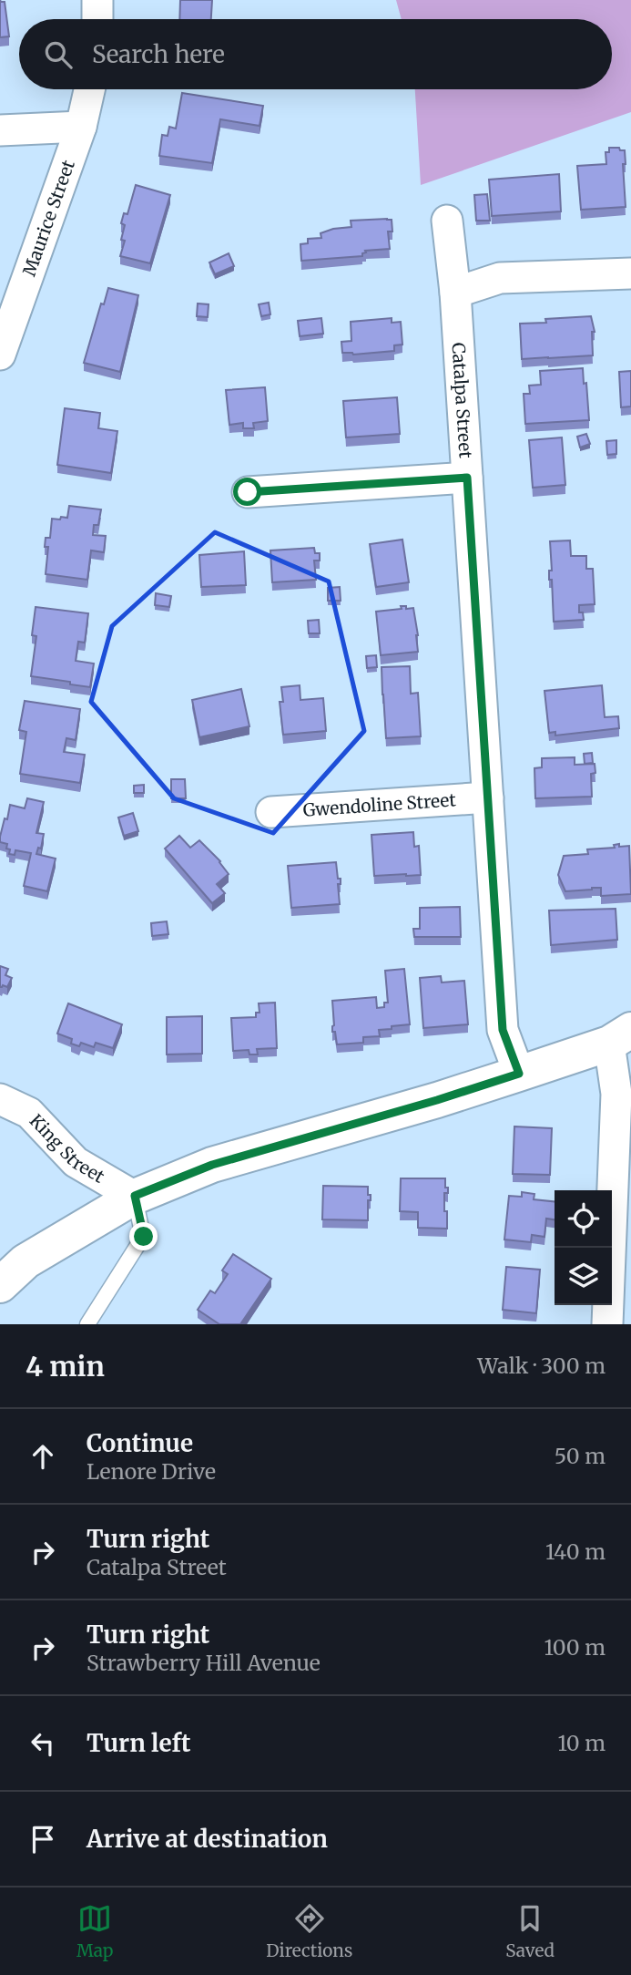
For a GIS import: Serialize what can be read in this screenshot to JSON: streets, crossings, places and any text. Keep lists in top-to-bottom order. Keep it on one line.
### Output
{"streets":{"street":["Maurice Street","Catalpa Street","Gwendoline Street","King Street"]},"crossings":[["Catalpa Street","Gwendoline Street"]],"page":{"search":"Search here","heading":["4 min","Walk · 300 m"],"list":[["Continue","Lenore Drive","50 m"],["Turn right","Catalpa Street","140 m"],["Turn right","Strawberry Hill Avenue","100 m"],["Turn left","10 m"],"Arrive at destination"],"nav":["Map","Directions","Saved"]}}
